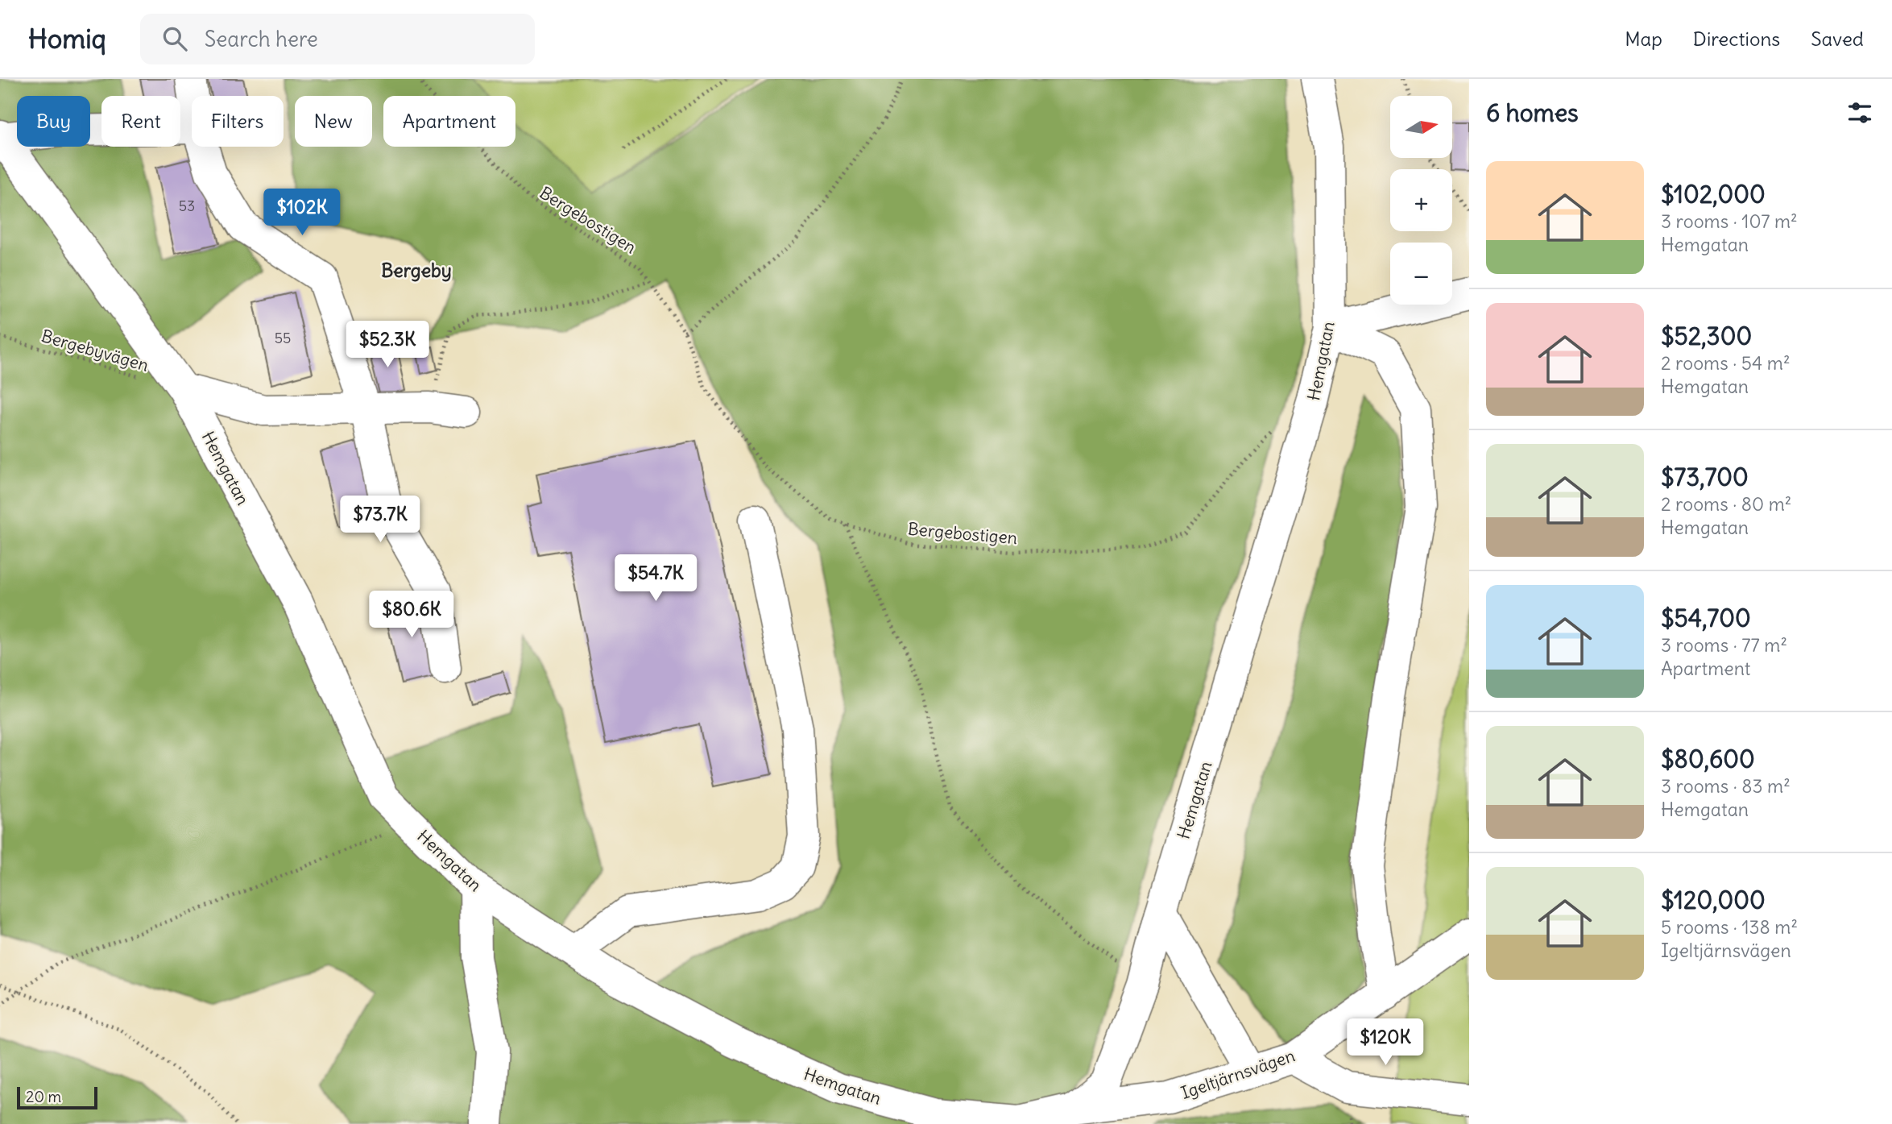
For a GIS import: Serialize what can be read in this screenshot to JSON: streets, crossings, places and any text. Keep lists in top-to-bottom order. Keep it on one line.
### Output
{"streets":{"street":["Hemgatan","Igeltjärnsvägen"],"path":["Bergebostigen","Bergebyvägen"]},"crossings":[["Hemgatan","Igeltjärnsvägen"]],"districts":["Bergeby"],"house_numbers":["53","55"],"scale_bar":"20 m","north":"right","page":{"header":"Homiq","search":"Search here","nav":["Map","Directions","Saved"],"heading":"6 homes","map_buttons":["+","−"],"chip":["Buy","Rent","Filters","New","Apartment"],"list":[{"name":"$102,000","note":"3 rooms · 107 m² · Hemgatan"},{"name":"$52,300","note":"2 rooms · 54 m² · Hemgatan"},{"name":"$73,700","note":"2 rooms · 80 m² · Hemgatan"},{"name":"$54,700","note":"3 rooms · 77 m² · Apartment"},{"name":"$80,600","note":"3 rooms · 83 m² · Hemgatan"},{"name":"$120,000","note":"5 rooms · 138 m² · Igeltjärnsvägen"}],"price":["$102K","$52.3K","$73.7K","$54.7K","$80.6K","$120K"],"scale":"20 m"}}
